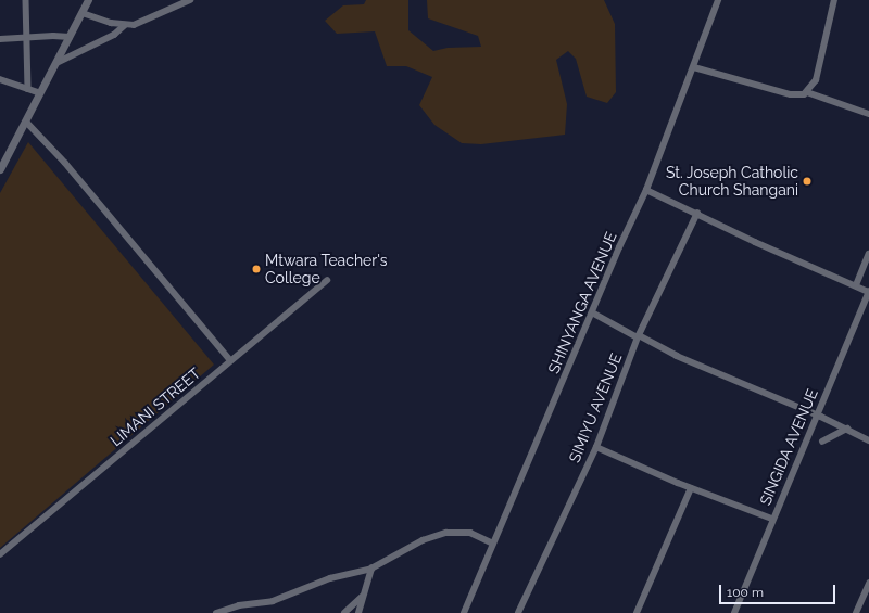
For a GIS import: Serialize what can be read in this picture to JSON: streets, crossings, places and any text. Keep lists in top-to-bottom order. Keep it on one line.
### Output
{"streets":{"street":["SHINYANGA AVENUE","LIMANI STREET","SIMIYU AVENUE","SINGIDA AVENUE"]},"places":["St. Joseph Catholic Church Shangani","Mtwara Teacher's College"],"scale_bar":"100 m"}
